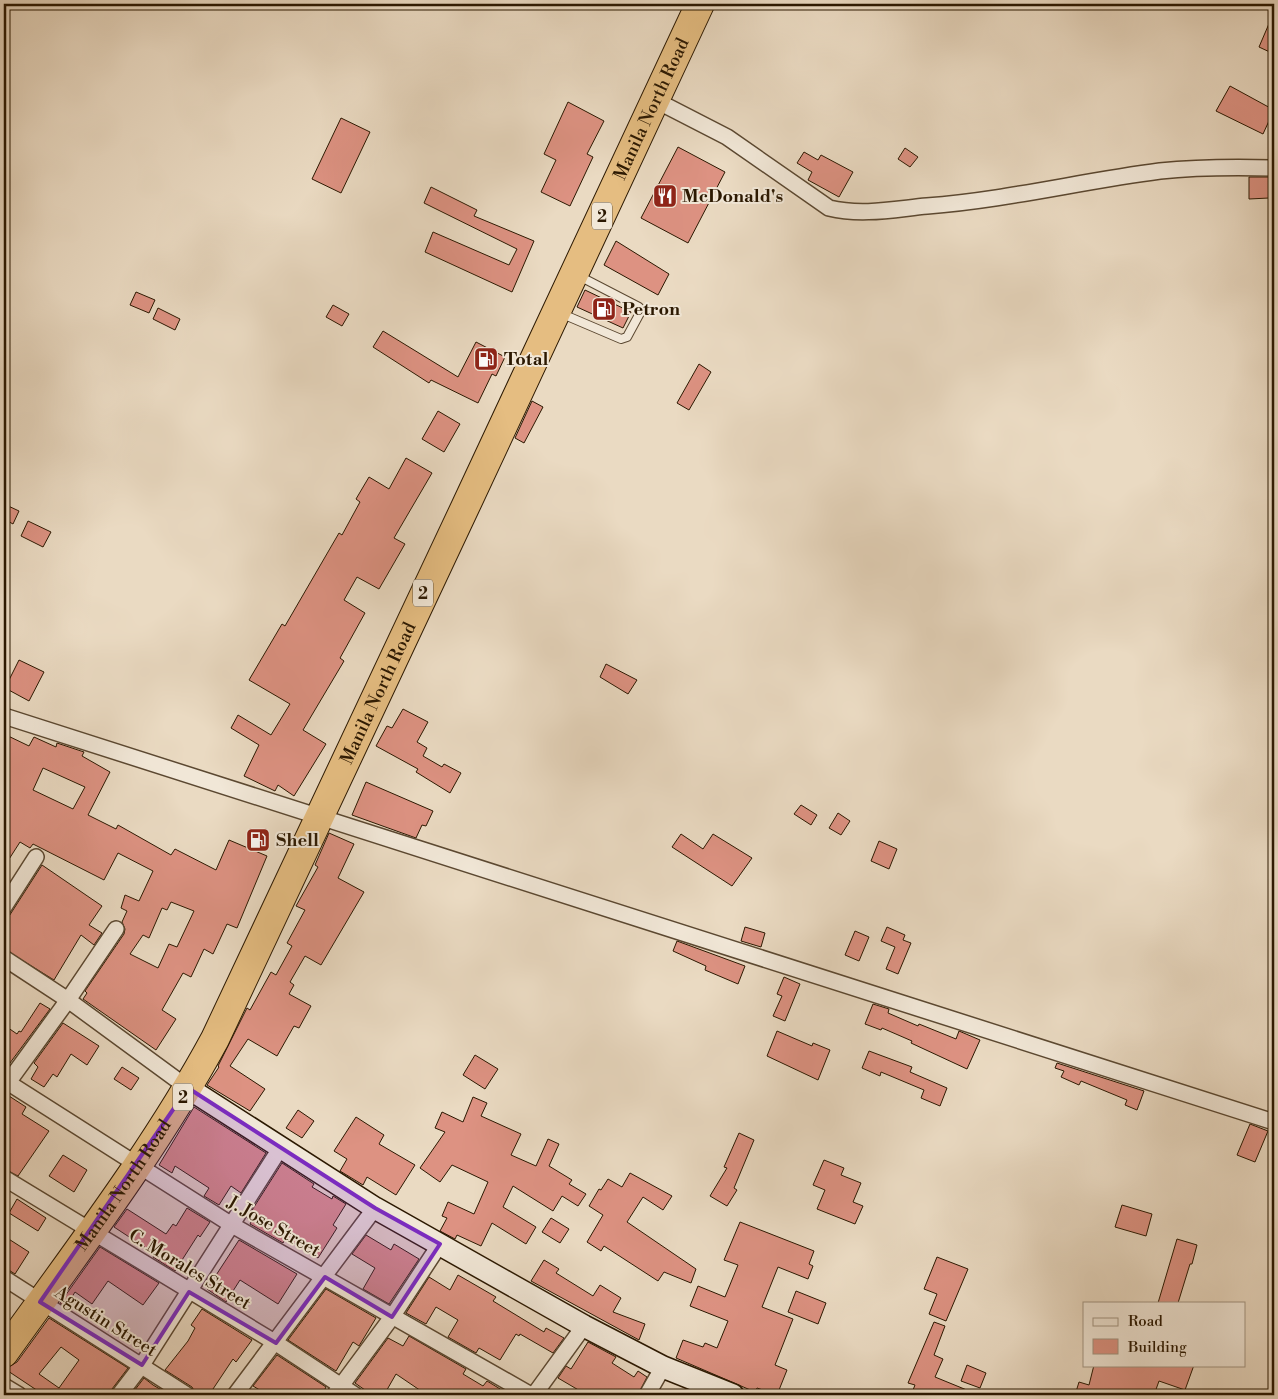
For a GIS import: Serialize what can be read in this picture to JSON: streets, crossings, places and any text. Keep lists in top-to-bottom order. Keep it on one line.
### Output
{"streets":{"highway":["Manila North Road","2"],"street":["J. Jose Street","C. Morales Street","Agustin Street"]},"crossings":[["Manila North Road","J. Jose Street"],["Manila North Road","C. Morales Street"],["Manila North Road","Agustin Street"]],"places":{"restaurant":["McDonald's"],"fuel station":["Petron","Total","Shell"]},"legend":["Road","Building"]}
